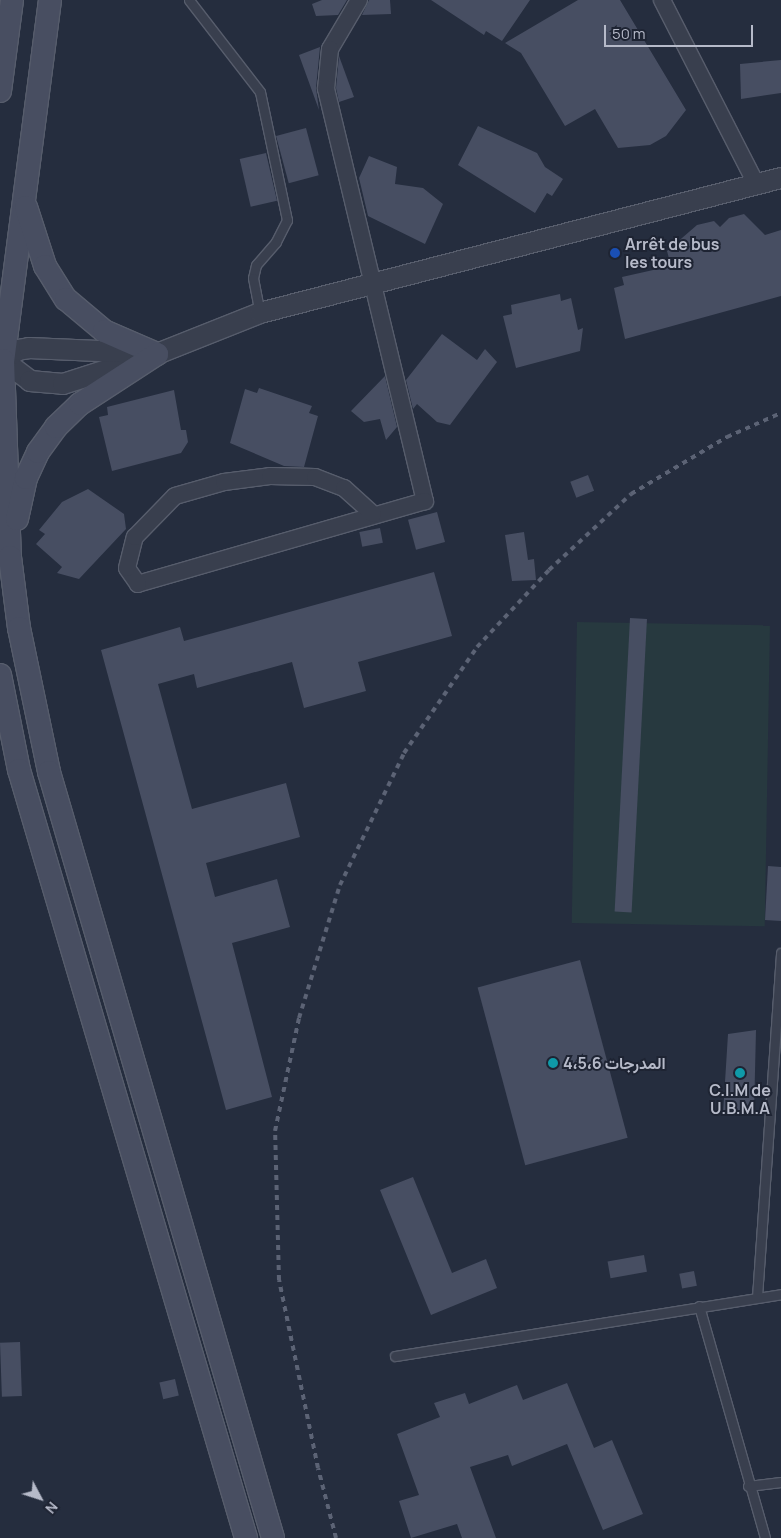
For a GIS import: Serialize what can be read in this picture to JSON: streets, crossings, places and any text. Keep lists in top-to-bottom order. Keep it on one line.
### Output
{"places":["Arrêt de bus les tours","المدرجات 4،5،6","C.I.M de U.B.M.A"],"scale_bar":"50 m","north":"bottom right"}
